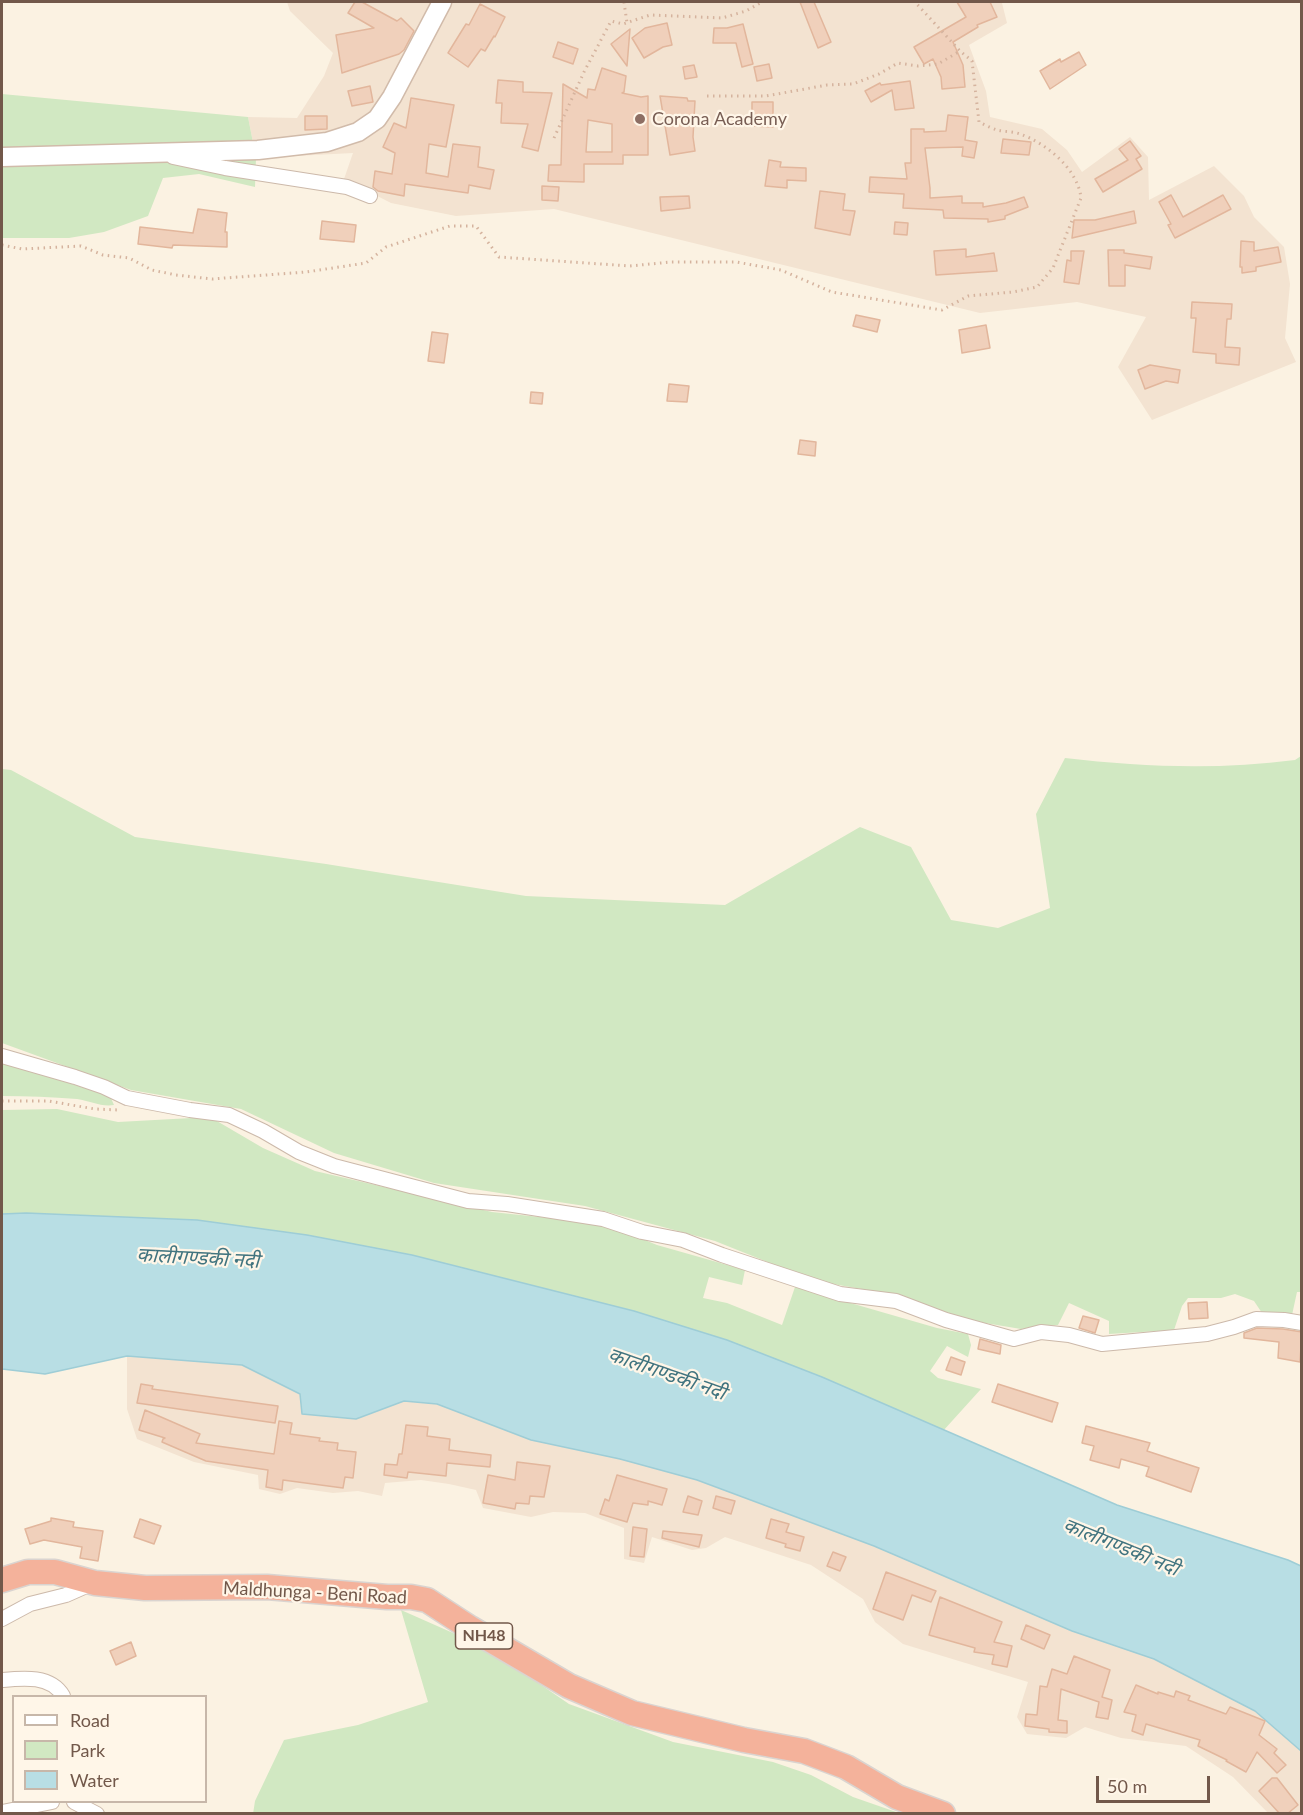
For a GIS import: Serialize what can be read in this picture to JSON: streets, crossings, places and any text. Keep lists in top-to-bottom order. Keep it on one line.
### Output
{"streets":{"highway":["Maldhunga - Beni Road","NH48"]},"water":["कालीगण्डकी नदी"],"places":["Corona Academy"],"legend":["Road","Park","Water"],"scale_bar":"50 m"}
